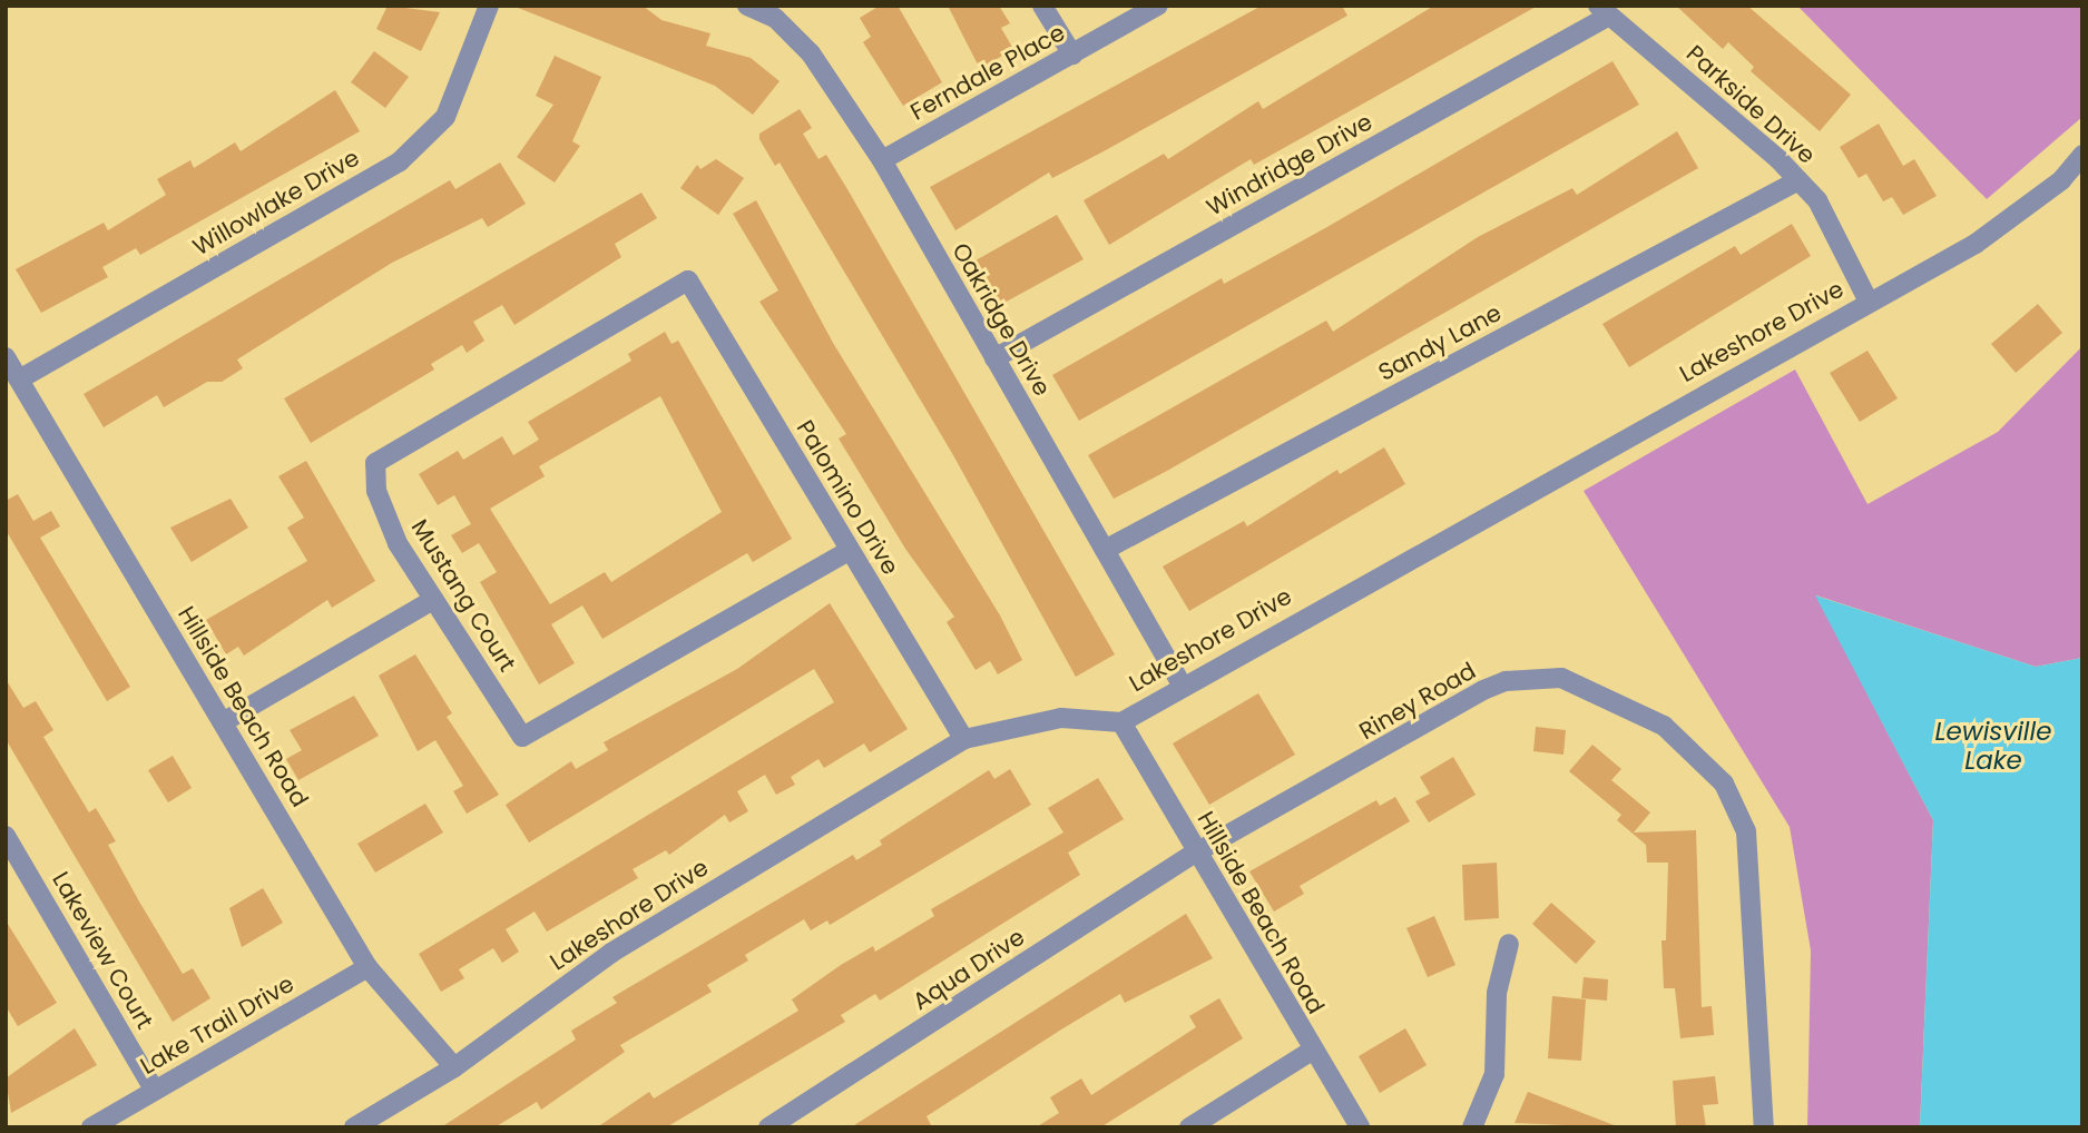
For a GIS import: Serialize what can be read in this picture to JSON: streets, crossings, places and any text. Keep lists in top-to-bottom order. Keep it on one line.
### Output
{"streets":{"street":["Ferndale Place","Parkside Drive","Windridge Drive","Willowlake Drive","Oakridge Drive","Lakeshore Drive","Sandy Lane","Palomino Drive","Mustang Court","Riney Road","Hillside Beach Road","Lakeview Court","Aqua Drive","Lake Trail Drive"]},"crossings":[["Ferndale Place","Oakridge Drive"],["Parkside Drive","Windridge Drive"],["Parkside Drive","Lakeshore Drive"],["Parkside Drive","Sandy Lane"],["Windridge Drive","Oakridge Drive"],["Willowlake Drive","Hillside Beach Road"],["Oakridge Drive","Lakeshore Drive"],["Oakridge Drive","Sandy Lane"],["Lakeshore Drive","Palomino Drive"],["Lakeshore Drive","Hillside Beach Road"],["Palomino Drive","Mustang Court"],["Riney Road","Hillside Beach Road"],["Riney Road","Aqua Drive"],["Hillside Beach Road","Aqua Drive"],["Hillside Beach Road","Lake Trail Drive"],["Lakeview Court","Lake Trail Drive"]],"water":["Lewisville Lake"]}
